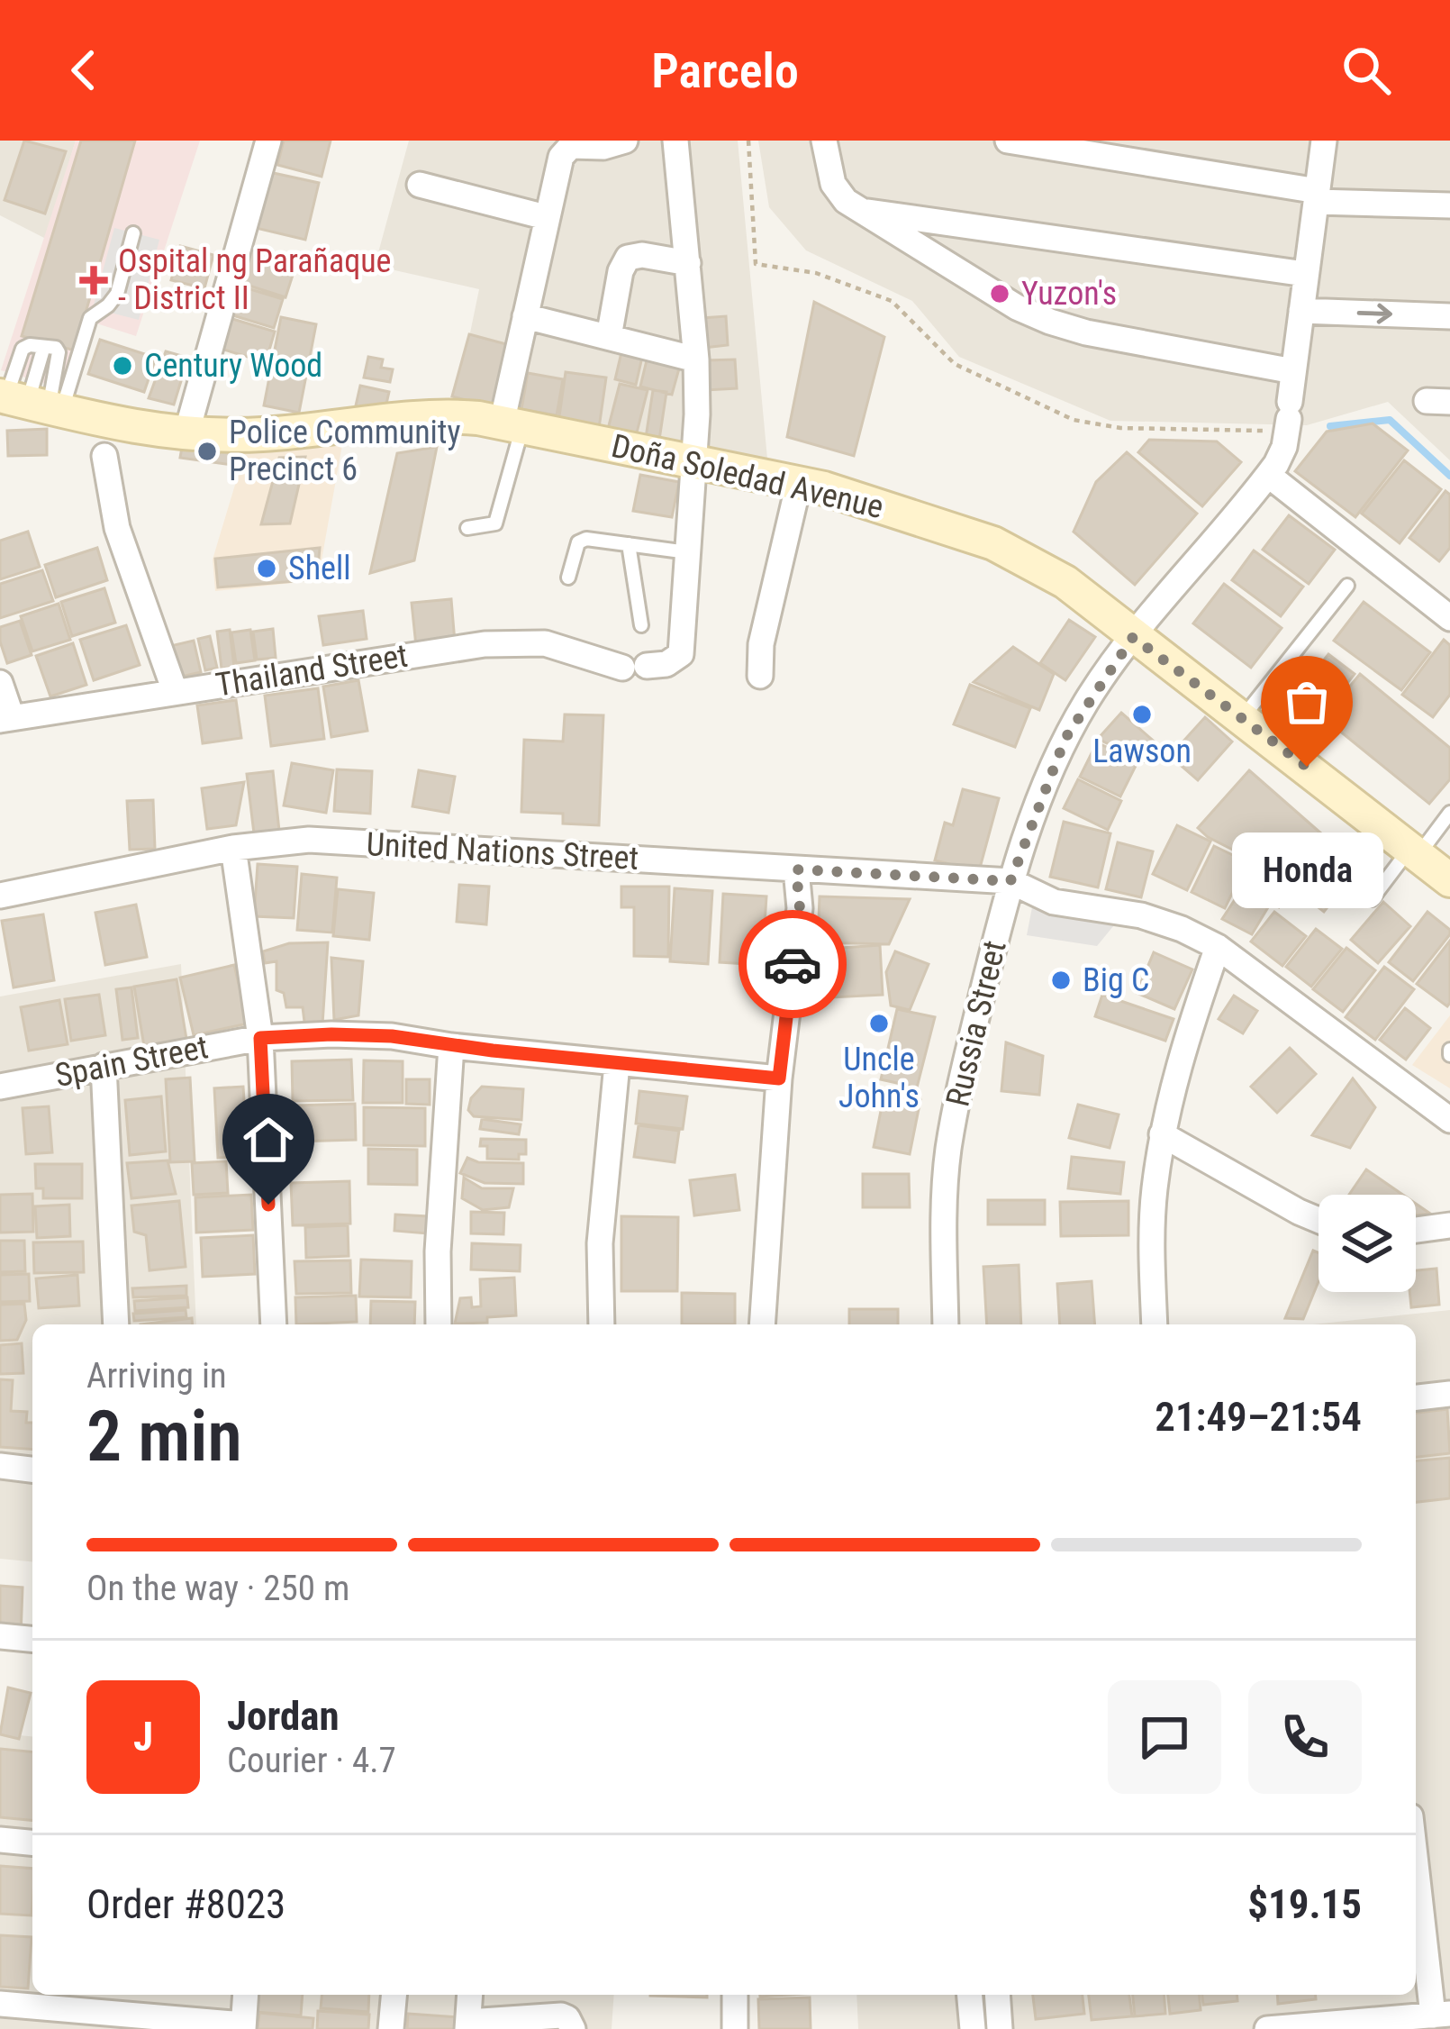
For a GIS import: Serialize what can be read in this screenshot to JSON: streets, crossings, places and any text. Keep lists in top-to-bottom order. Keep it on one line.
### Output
{"streets":{"main road":["Doña Soledad Avenue"],"street":["Thailand Street","United Nations Street","Russia Street","Spain Street"]},"crossings":[["Doña Soledad Avenue","Russia Street"],["United Nations Street","Russia Street"]],"places":{"health":["Ospital ng Parañaque - District II"],"other":["Yuzon's","Century Wood","Police Community Precinct 6","Shell","Lawson","Honda","Big C","Uncle John's"]},"page":{"header":"Parcelo","bubble":"Honda","heading":["2 min","Arriving in","21:49–21:54"],"panel":["Jordan","Courier · 4.7","Order #8023","$19.15"],"bar":"On the way · 250 m","round":"J"}}
